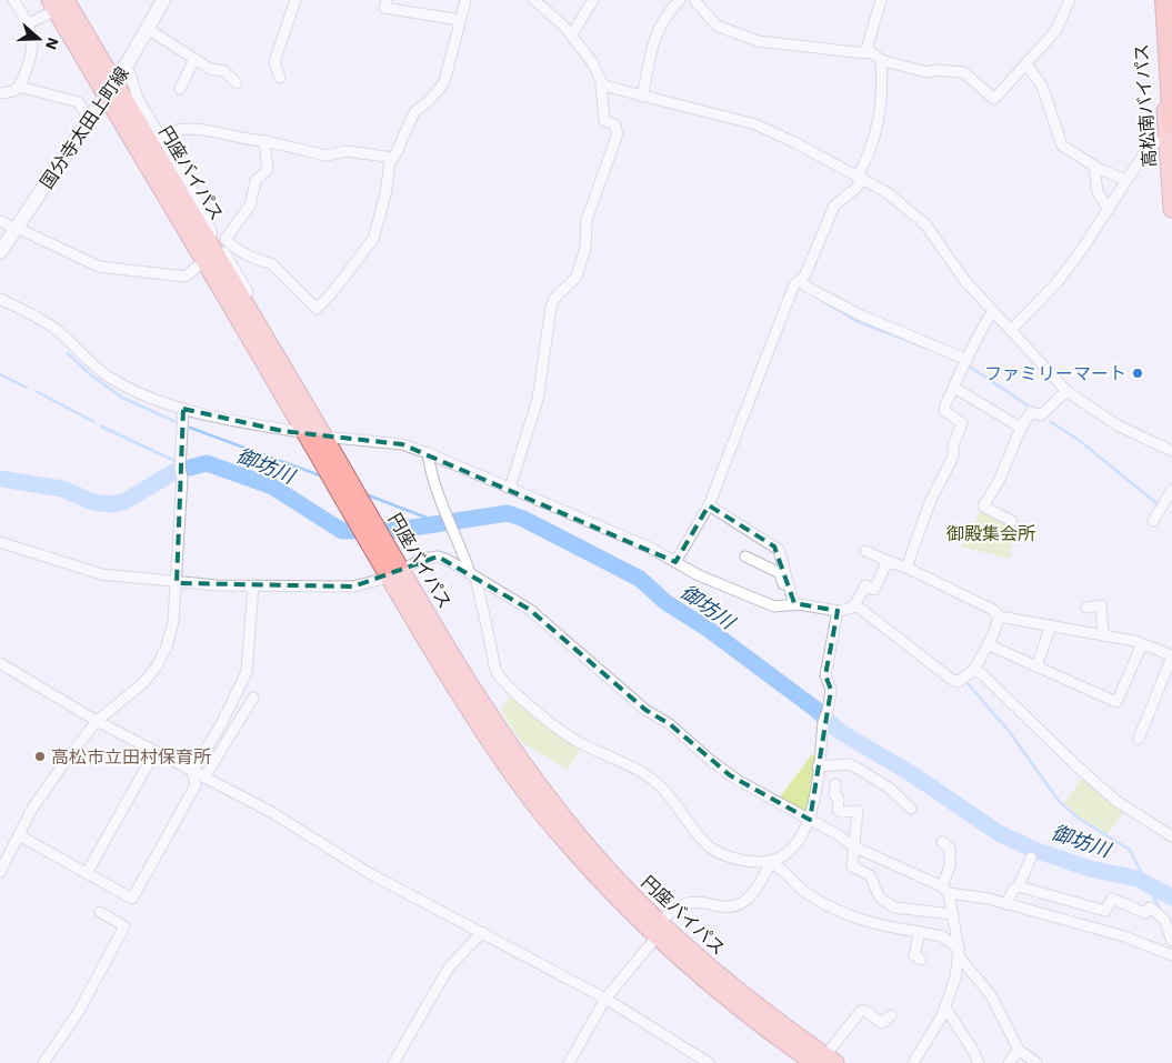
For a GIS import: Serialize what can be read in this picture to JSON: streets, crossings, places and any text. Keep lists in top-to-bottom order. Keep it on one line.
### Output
{"streets":{"highway":["高松南バイパス","円座バイパス"],"main road":["国分寺太田上町線"]},"crossings":[["国分寺太田上町線","円座バイパス"]],"water":["御坊川"],"parks":["御殿集会所"],"places":["ファミリーマート","高松市立田村保育所"],"north":"right"}
